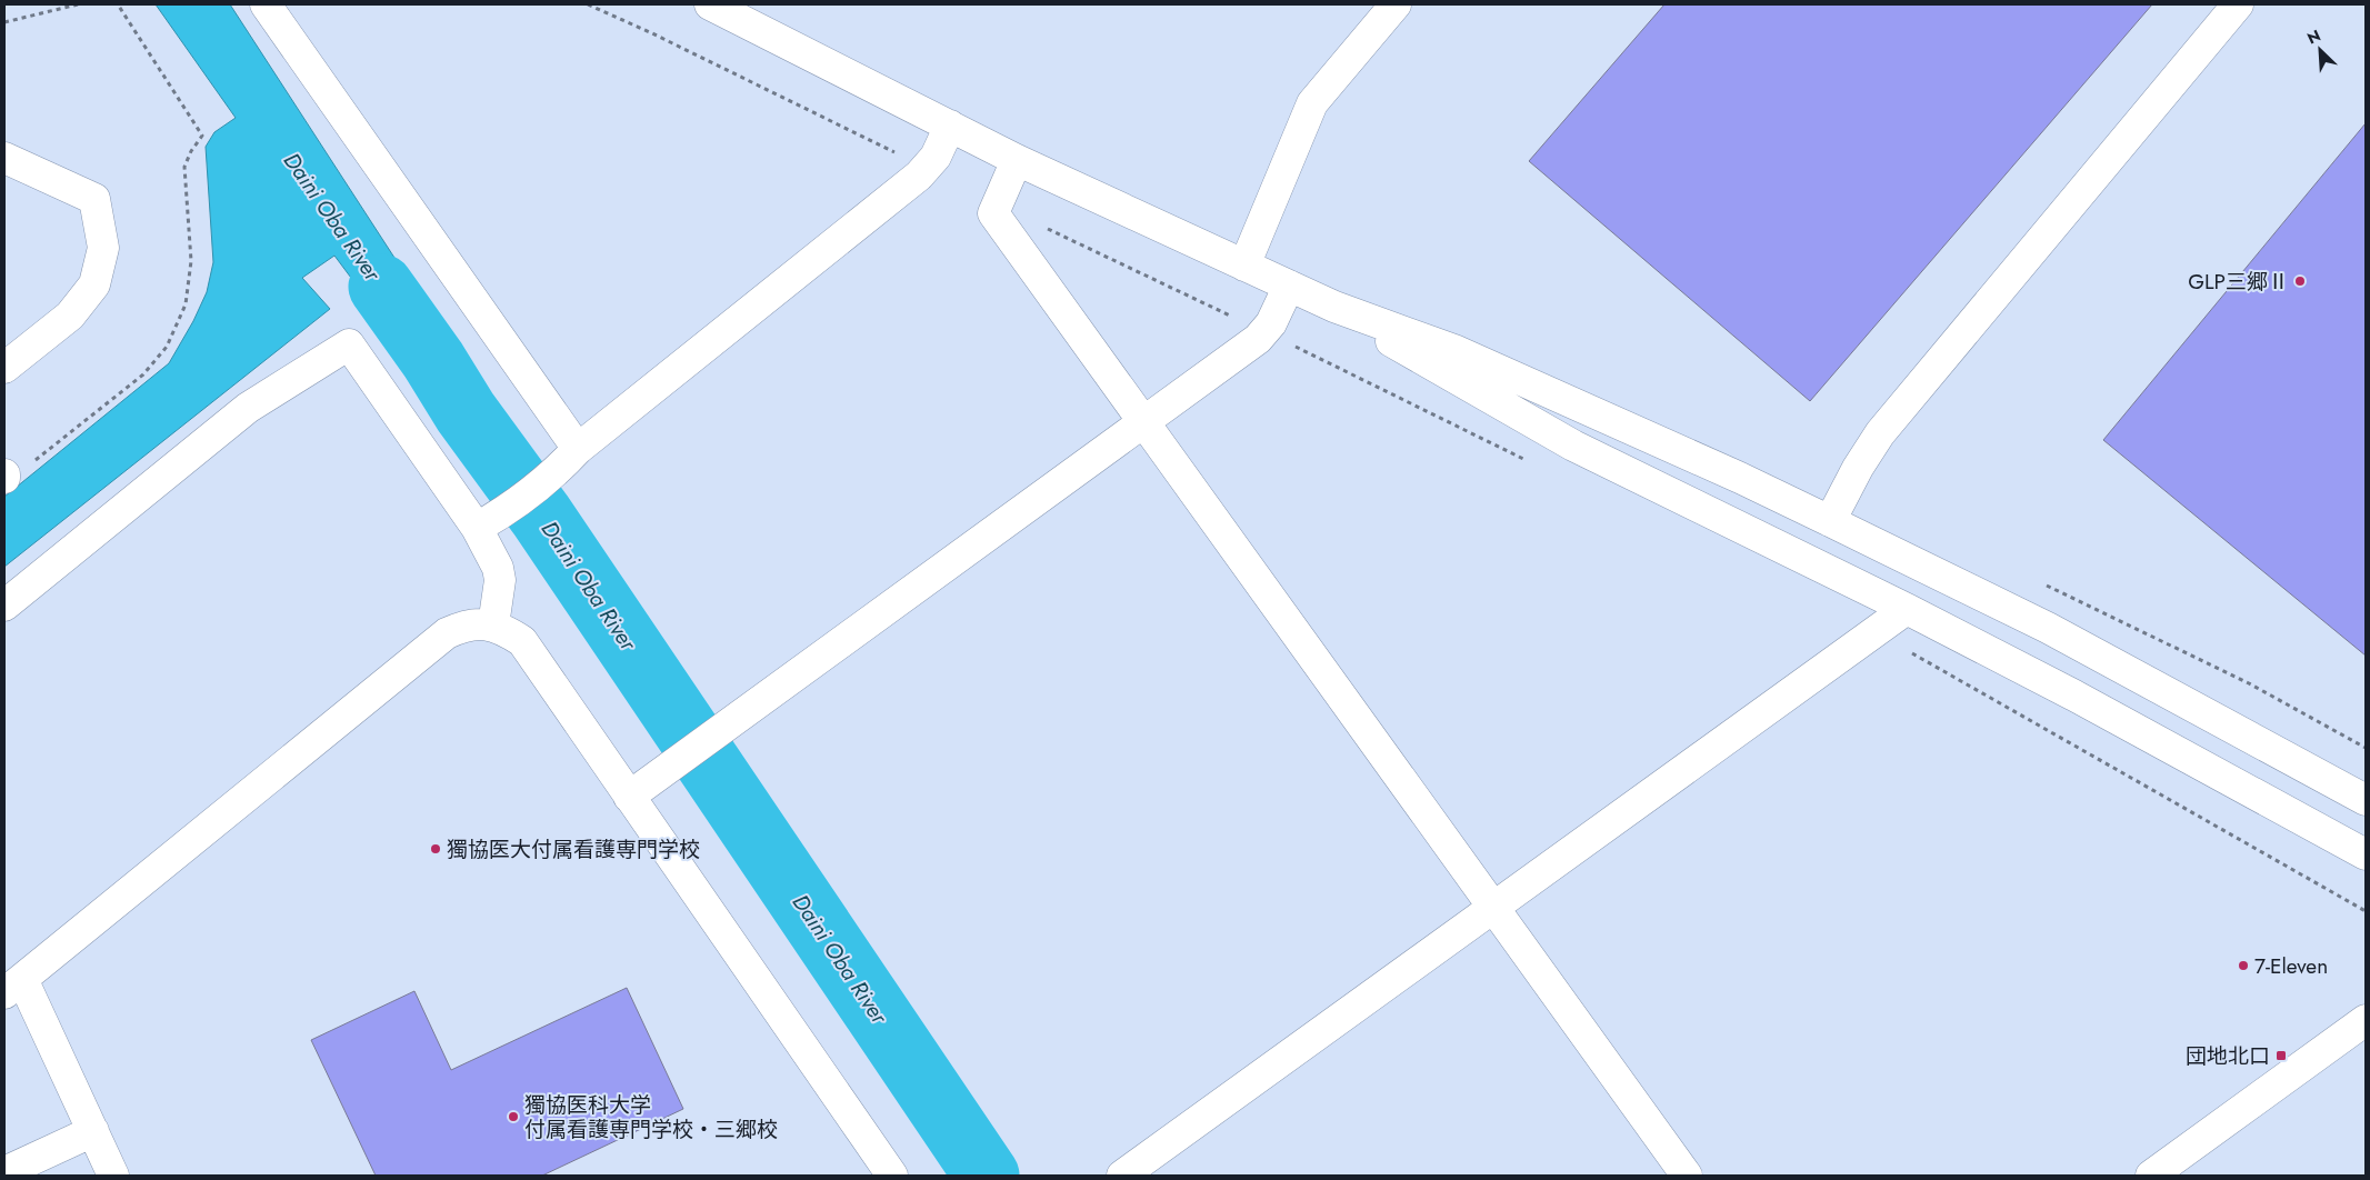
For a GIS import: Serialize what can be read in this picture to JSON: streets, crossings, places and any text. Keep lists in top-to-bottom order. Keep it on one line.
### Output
{"water":["Daini Oba River"],"places":{"other":["GLP三郷Ⅱ","獨協医大付属看護専門学校","7-Eleven","獨協医科大学 付属看護専門学校・三郷校"],"transit":["団地北口"]},"north":"top left"}
